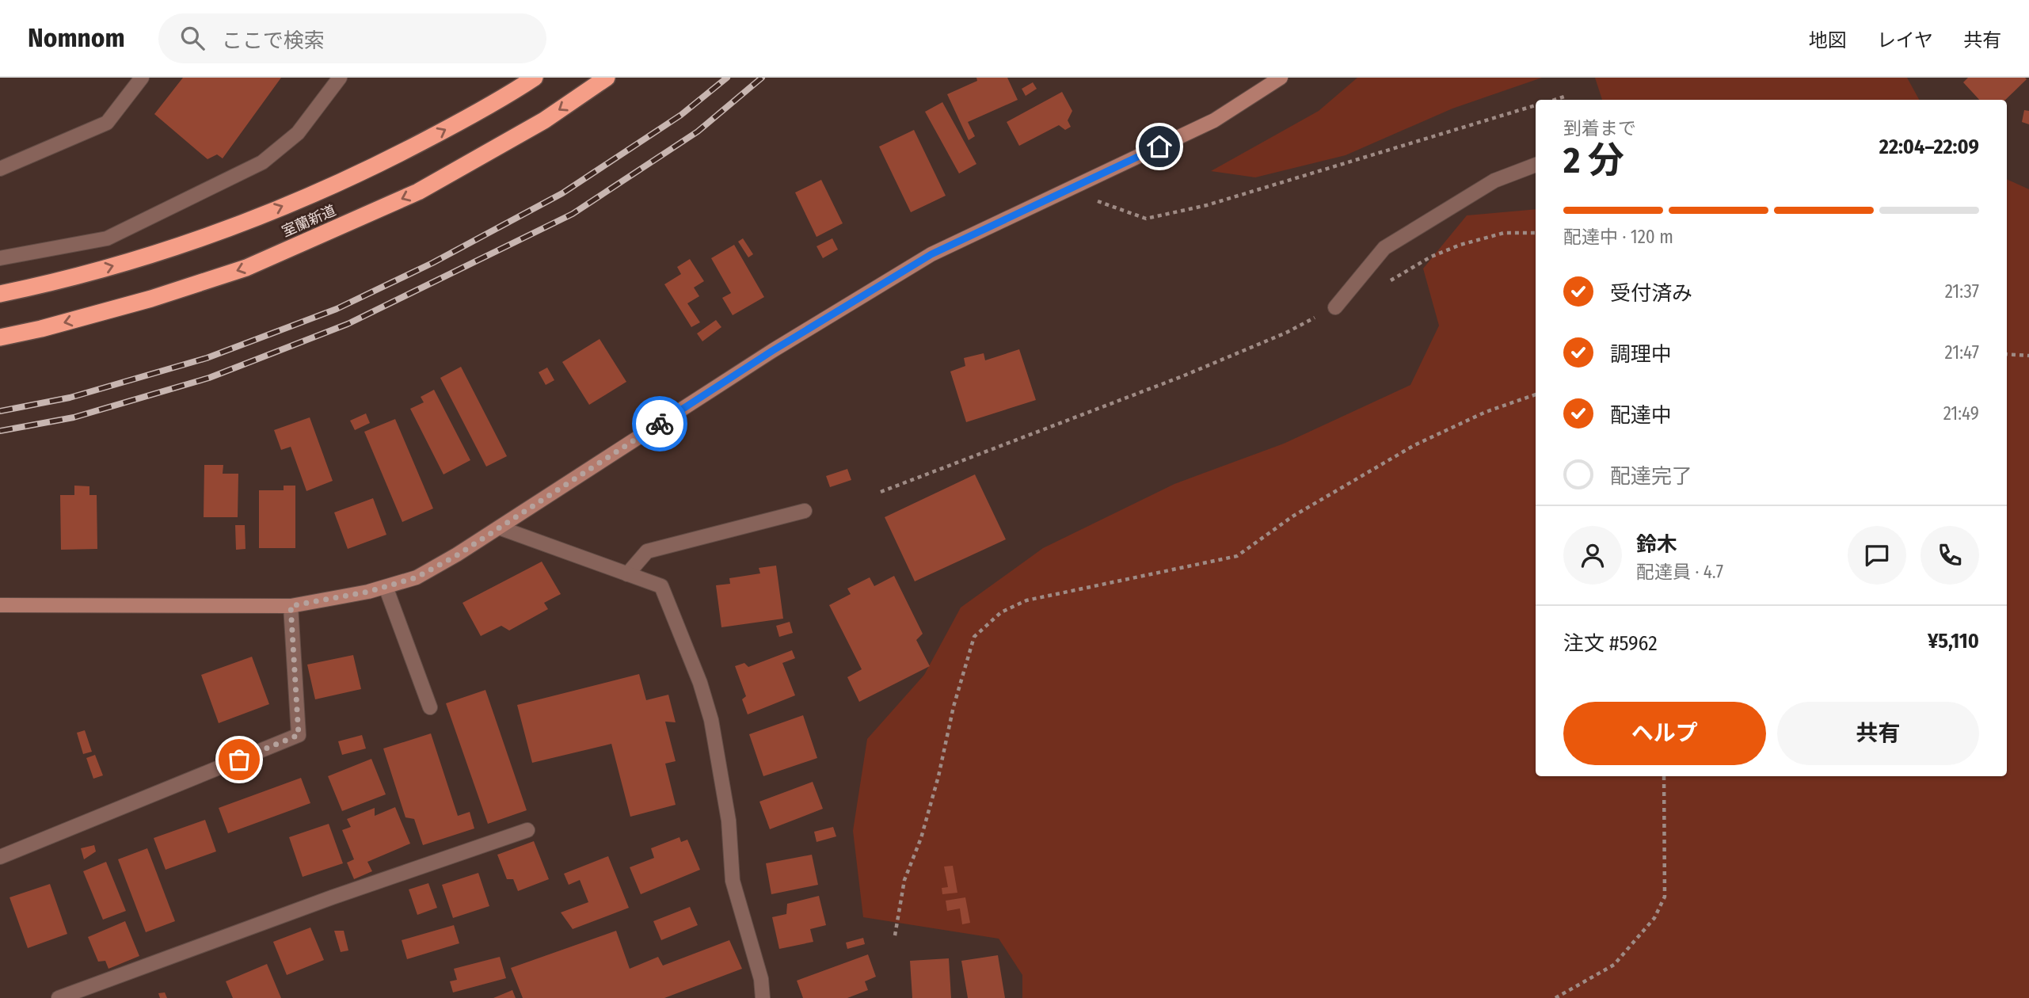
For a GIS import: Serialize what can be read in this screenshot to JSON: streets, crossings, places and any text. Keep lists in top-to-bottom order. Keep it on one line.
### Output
{"streets":{"highway":["室蘭新道"]},"page":{"header":"Nomnom","search":"ここで検索","nav":["地図","レイヤ","共有"],"heading":["2 分","到着まで","22:04–22:09"],"panel":["鈴木","配達員 · 4.7","注文 #5962","¥5,110"],"bar":"配達中 · 120 m","list":[["受付済み","21:37"],["調理中","21:47"],["配達中","21:49"],"配達完了"],"buttons":["ヘルプ","共有"]}}
